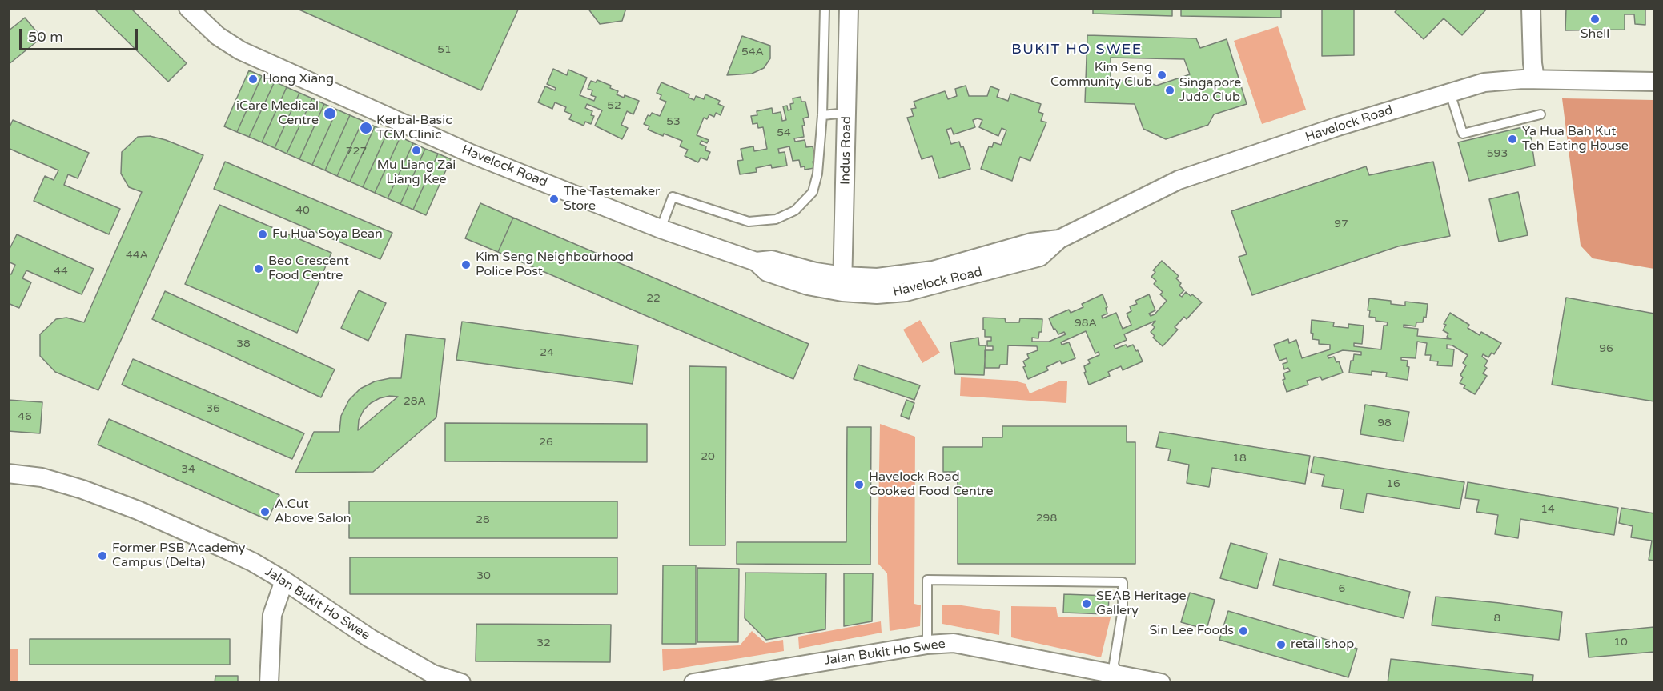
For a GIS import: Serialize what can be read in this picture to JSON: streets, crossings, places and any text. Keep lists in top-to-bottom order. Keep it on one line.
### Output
{"streets":{"street":["Havelock Road","Indus Road","Jalan Bukit Ho Swee"]},"crossings":[["Havelock Road","Indus Road"]],"districts":["BUKIT HO SWEE"],"places":["Shell","Kim Seng Community Club","Hong Xiang","Singapore Judo Club","iCare Medical Centre","Kerbal-Basic TCM Clinic","Ya Hua Bah Kut Teh Eating House","Mu Liang Zai Liang Kee","The Tastemaker Store","Fu Hua Soya Bean","Kim Seng Neighbourhood Police Post","Beo Crescent Food Centre","Havelock Road Cooked Food Centre","A.Cut Above Salon","Former PSB Academy Campus (Delta)","SEAB Heritage Gallery","Sin Lee Foods","retail shop"],"house_numbers":["51","54A","52","53","54","727","593","40","97","44A","44","22","98A","38","96","24","28A","36","46","98","26","20","18","34","16","14","298","28","30","6","8","10","32"],"scale_bar":"50 m"}
